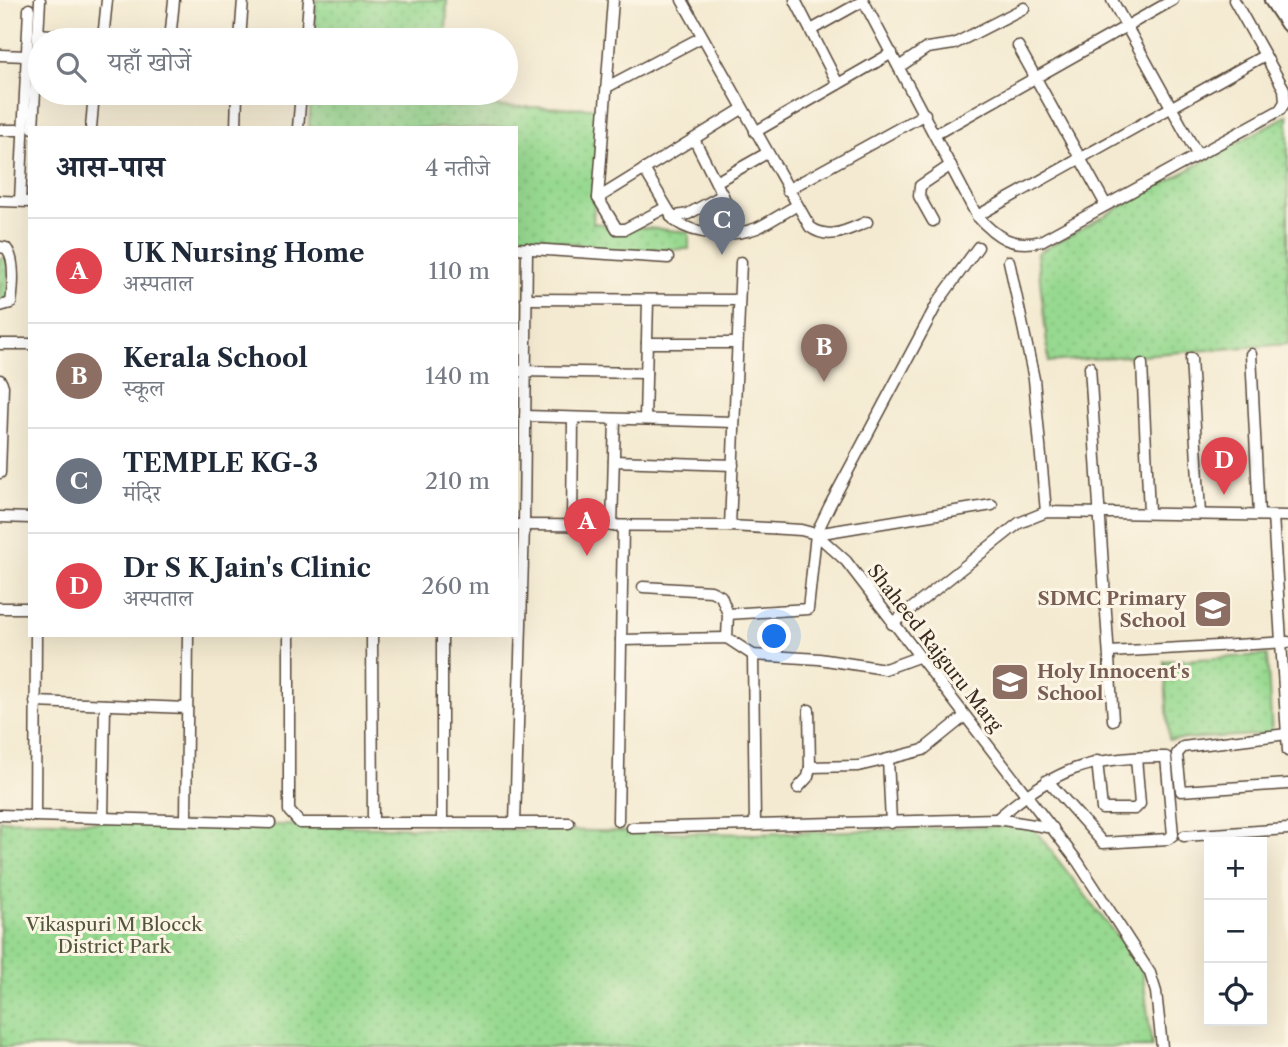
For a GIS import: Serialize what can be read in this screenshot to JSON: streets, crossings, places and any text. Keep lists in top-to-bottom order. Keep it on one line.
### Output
{"streets":{"street":["Shaheed Rajguru Marg"]},"parks":["Vikaspuri M Blocck District Park"],"places":{"school or university":["SDMC Primary School","Holy Innocent's School"]},"page":{"search":"यहाँ खोजें","heading":["आस-पास","4 नतीजे"],"pins":["C","B","D","A"],"list":[{"mark":"A","name":"UK Nursing Home","note":"अस्पताल","value":"110 m"},{"mark":"B","name":"Kerala School","note":"स्कूल","value":"140 m"},{"mark":"C","name":"TEMPLE KG-3","note":"मंदिर","value":"210 m"},{"mark":"D","name":"Dr S K Jain's Clinic","note":"अस्पताल","value":"260 m"}],"map_buttons":["+","−"]}}
